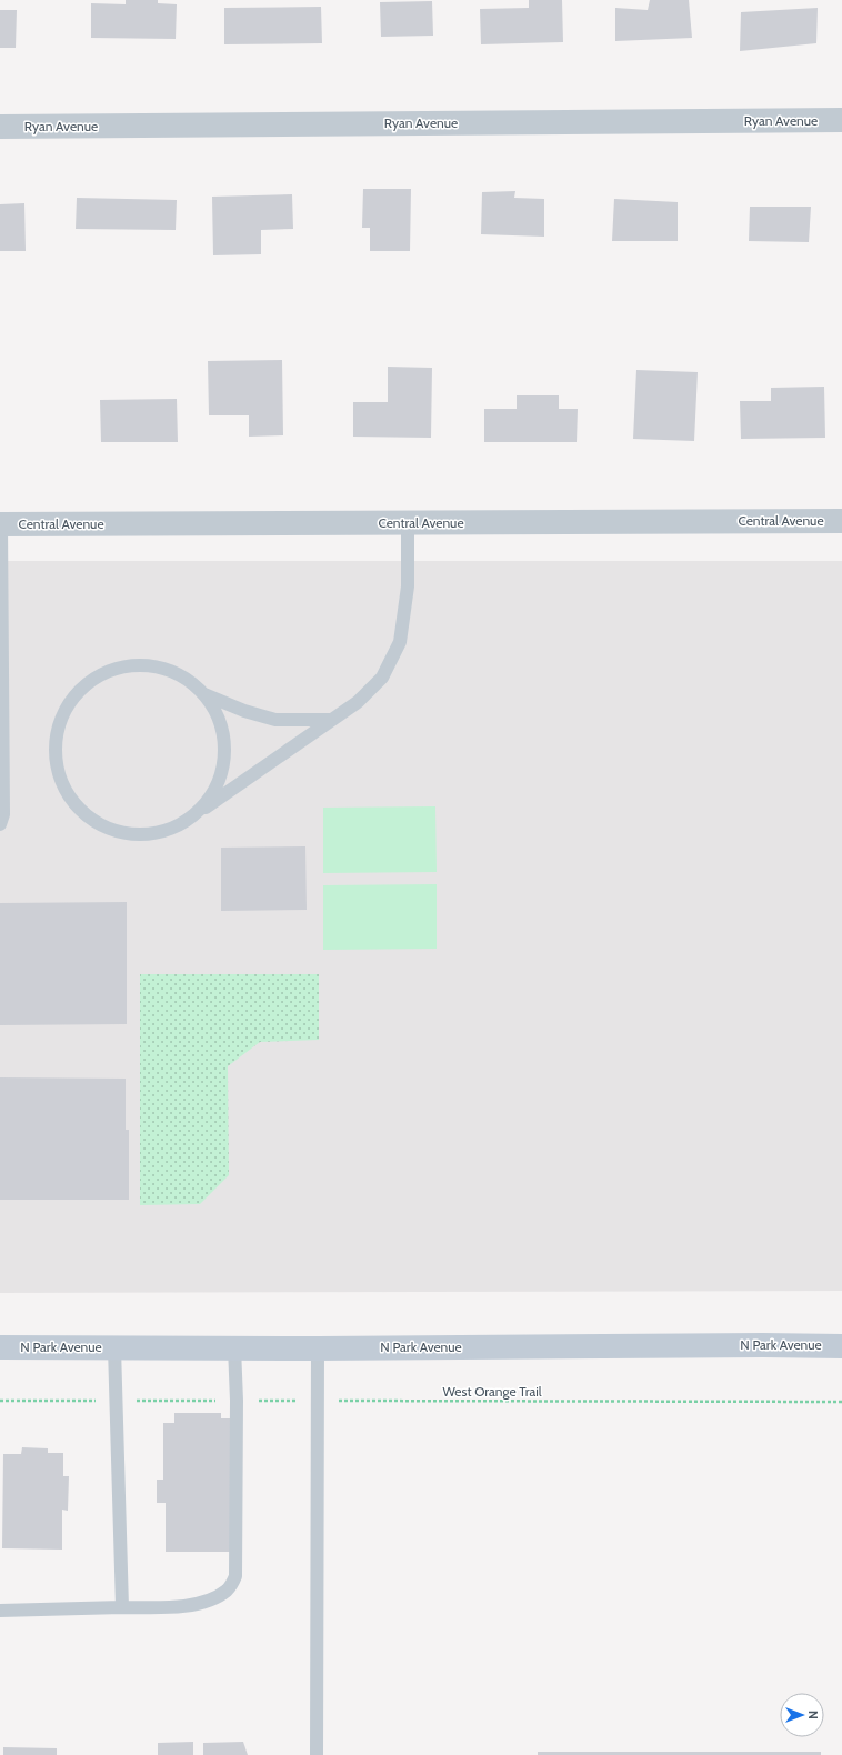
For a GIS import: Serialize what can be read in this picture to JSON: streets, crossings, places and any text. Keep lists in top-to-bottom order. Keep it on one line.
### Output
{"streets":{"main road":["N Park Avenue"],"street":["Ryan Avenue","Central Avenue"],"path":["West Orange Trail"]},"north":"right"}
